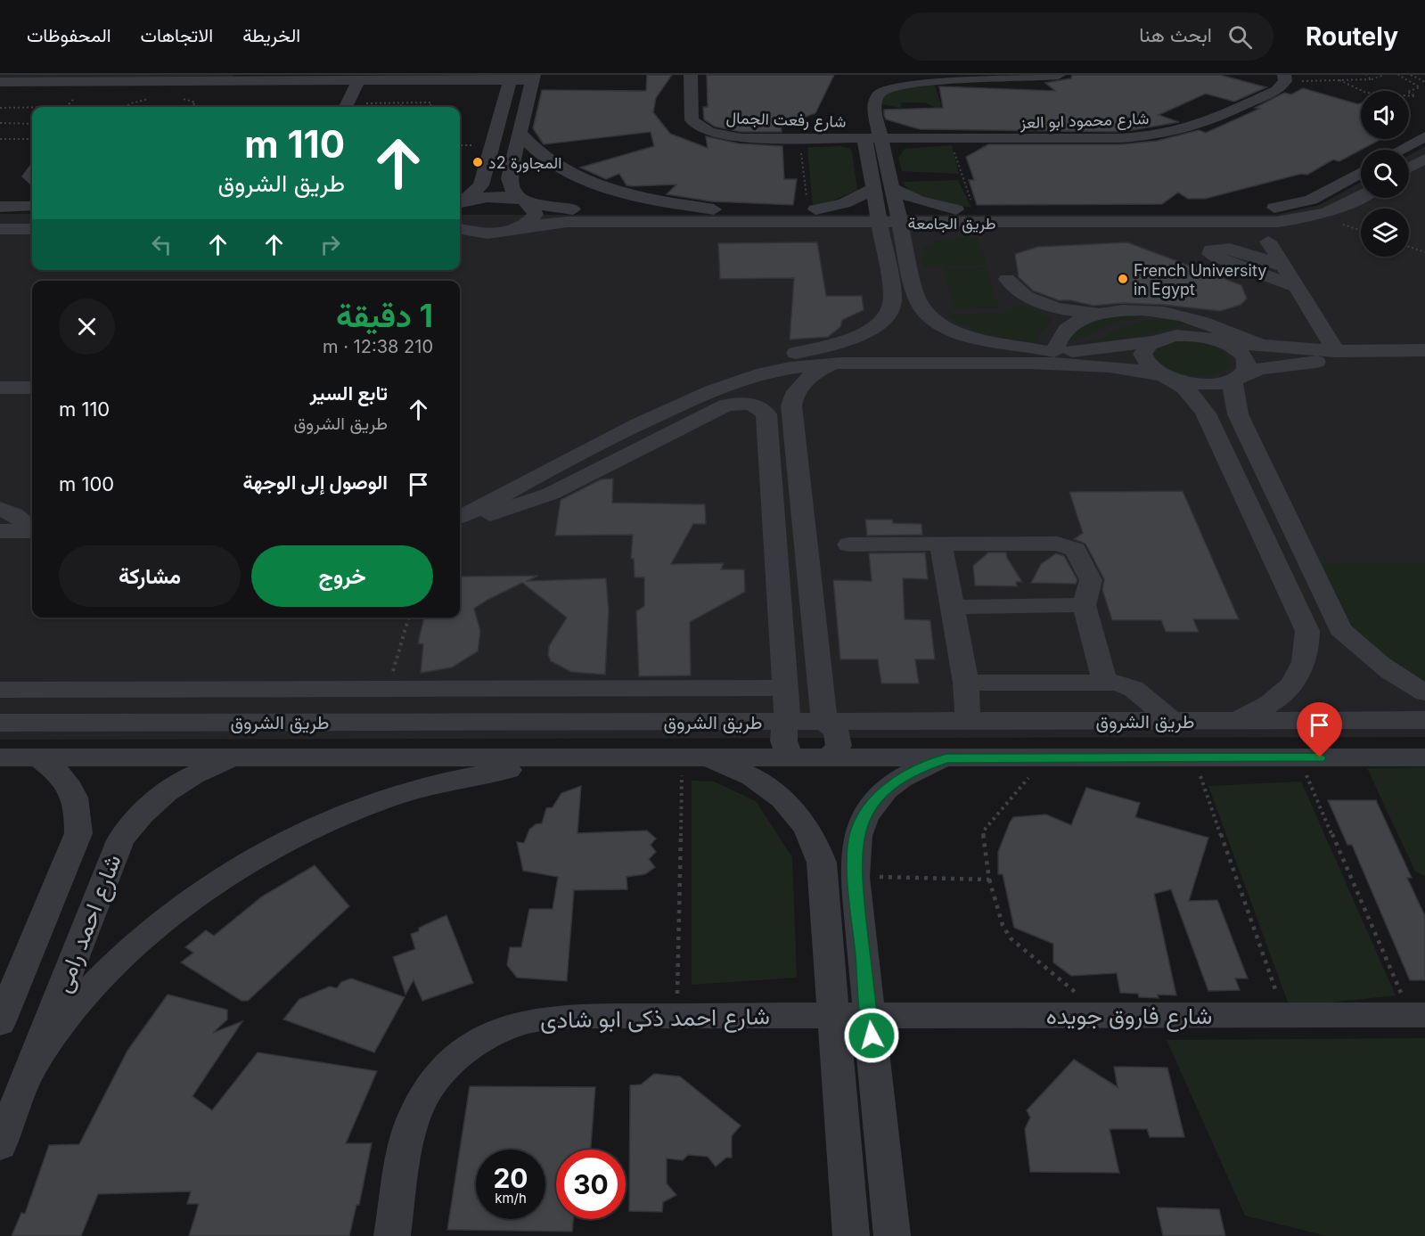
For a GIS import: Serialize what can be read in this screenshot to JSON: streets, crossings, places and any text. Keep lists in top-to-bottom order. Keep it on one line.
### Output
{"streets":{"street":["شارع رفعت الجمال","شارع محمود ابو العز","طريق الجامعة","طريق الشروق","شارع احمد رامى","شارع فاروق جويده","شارع احمد ذكى ابو شادى"]},"crossings":[["شارع رفعت الجمال","شارع محمود ابو العز"],["طريق الشروق","شارع احمد رامى"],["شارع فاروق جويده","شارع احمد ذكى ابو شادى"]],"places":["المجاورة 2د","French University in Egypt"],"page":{"header":"Routely","search":"ابحث هنا","nav":["الخريطة","الاتجاهات","المحفوظات"],"turn":["110 m","طريق الشروق"],"heading":["1 دقيقة","210 m · 12:38"],"list":[{"name":"تابع السير","note":"طريق الشروق","value":"110 m"},{"name":"الوصول إلى الوجهة","value":"100 m"}],"buttons":["خروج","مشاركة"],"speed":"20 km/h","limit":"30"}}
